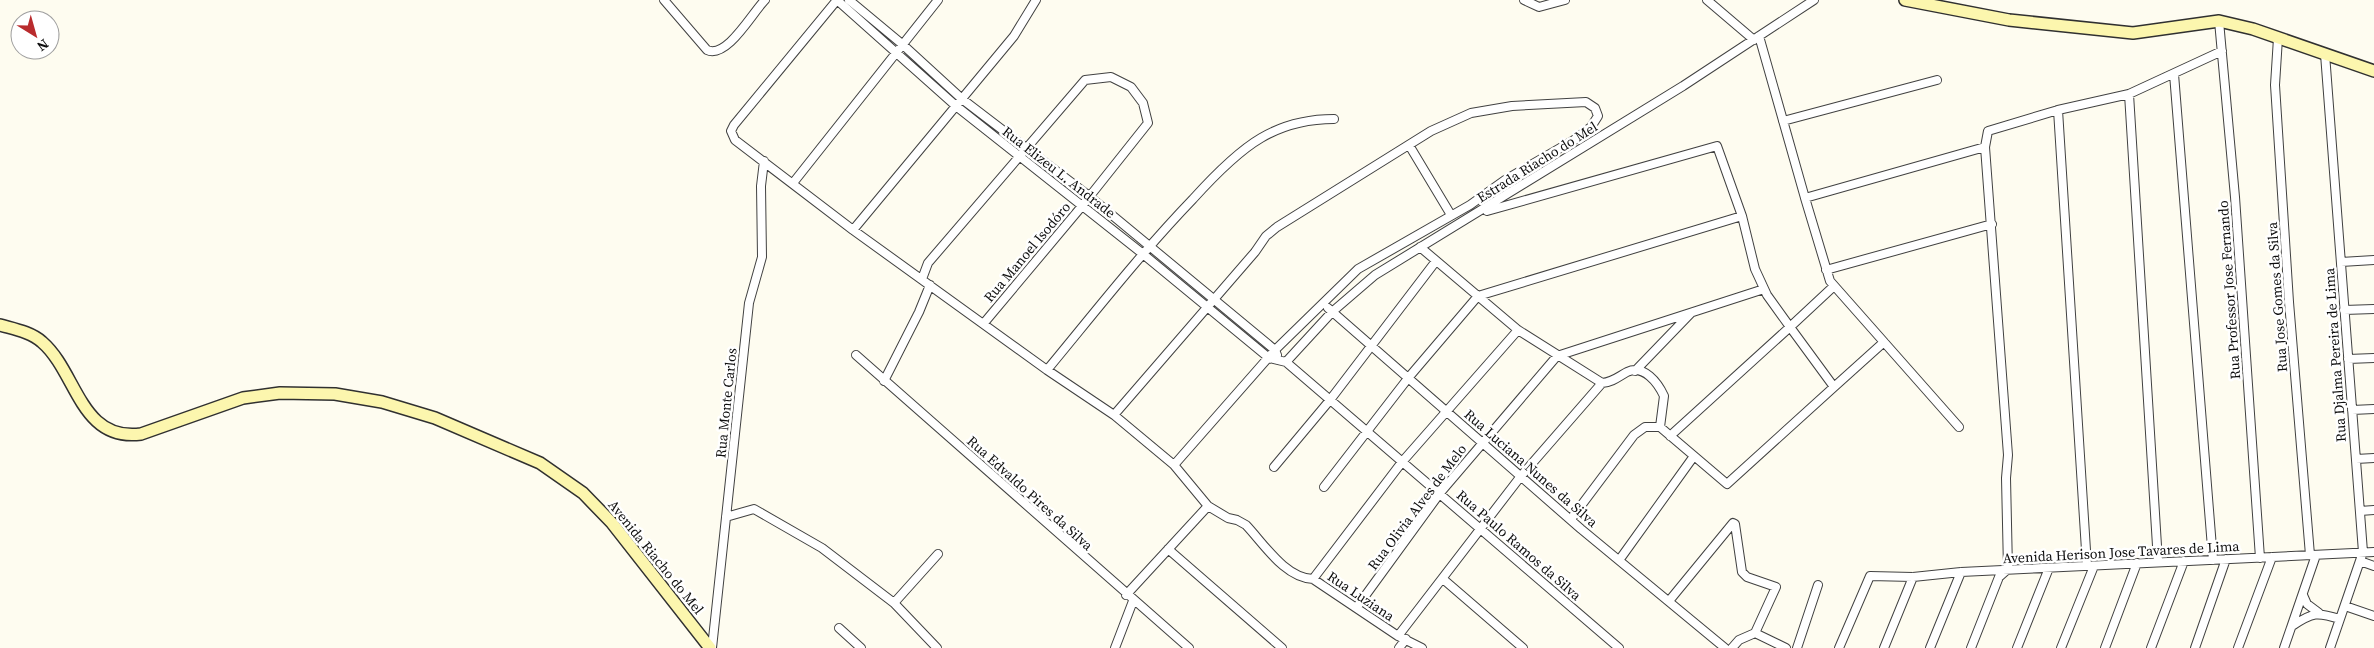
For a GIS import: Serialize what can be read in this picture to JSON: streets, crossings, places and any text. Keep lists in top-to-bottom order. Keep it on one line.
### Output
{"streets":{"street":["Estrada Riacho do Mel","Rua Elizeu L. Andrade","Rua Manoel Isodóro","Rua Professor Jose Fernando","Rua Jose Gomes da Silva","Rua Djalma Pereira de Lima","Rua Monte Carlos","Rua Luciana Nunes da Silva","Rua Edvaldo Pires da Silva","Rua Olivia Alves de Melo","Rua Paulo Ramos da Silva","Avenida Herison Jose Tavares de Lima","Avenida Riacho do Mel","Rua Luziana"]},"crossings":[["Estrada Riacho do Mel","Rua Luciana Nunes da Silva"],["Estrada Riacho do Mel","Rua Paulo Ramos da Silva"],["Rua Elizeu L. Andrade","Rua Manoel Isodóro"],["Rua Professor Jose Fernando","Avenida Herison Jose Tavares de Lima"],["Rua Jose Gomes da Silva","Avenida Herison Jose Tavares de Lima"],["Rua Djalma Pereira de Lima","Avenida Herison Jose Tavares de Lima"],["Rua Monte Carlos","Avenida Riacho do Mel"],["Rua Luciana Nunes da Silva","Rua Olivia Alves de Melo"],["Rua Olivia Alves de Melo","Rua Paulo Ramos da Silva"],["Rua Olivia Alves de Melo","Rua Luziana"]],"north":"bottom right"}
